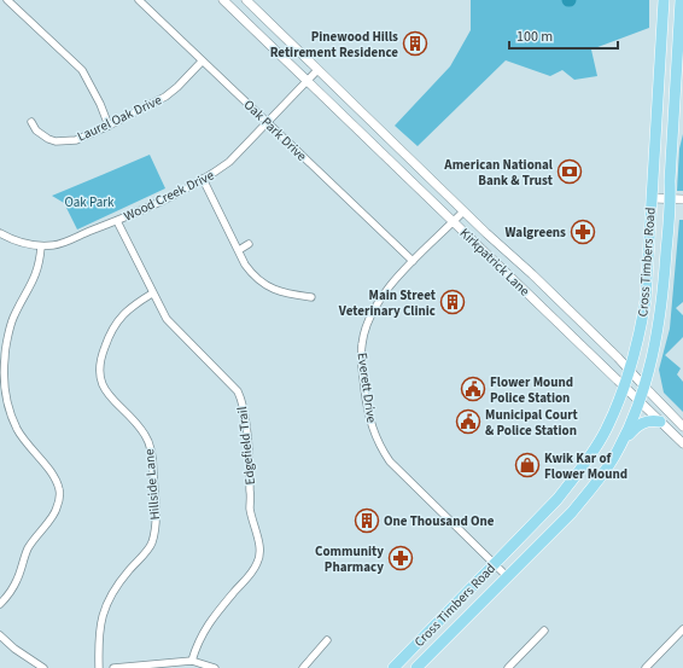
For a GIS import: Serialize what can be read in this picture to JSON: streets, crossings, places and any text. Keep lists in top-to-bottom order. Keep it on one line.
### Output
{"streets":{"main road":["Cross Timbers Road"],"street":["Laurel Oak Drive","Oak Park Drive","Wood Creek Drive","Kirkpatrick Lane","Everett Drive","Edgefield Trail","Hillside Lane"]},"crossings":[["Laurel Oak Drive","Oak Park Drive"],["Oak Park Drive","Wood Creek Drive"],["Oak Park Drive","Everett Drive"],["Wood Creek Drive","Kirkpatrick Lane"],["Wood Creek Drive","Edgefield Trail"],["Kirkpatrick Lane","Cross Timbers Road"],["Kirkpatrick Lane","Everett Drive"],["Cross Timbers Road","Everett Drive"],["Edgefield Trail","Hillside Lane"]],"parks":["Oak Park"],"places":{"building":["Pinewood Hills Retirement Residence","Main Street Veterinary Clinic","One Thousand One"],"bank":["American National Bank & Trust"],"pharmacy":["Walgreens","Community Pharmacy"],"public building":["Flower Mound Police Station","Municipal Court & Police Station"],"shop":["Kwik Kar of Flower Mound"]},"scale_bar":"100 m"}
